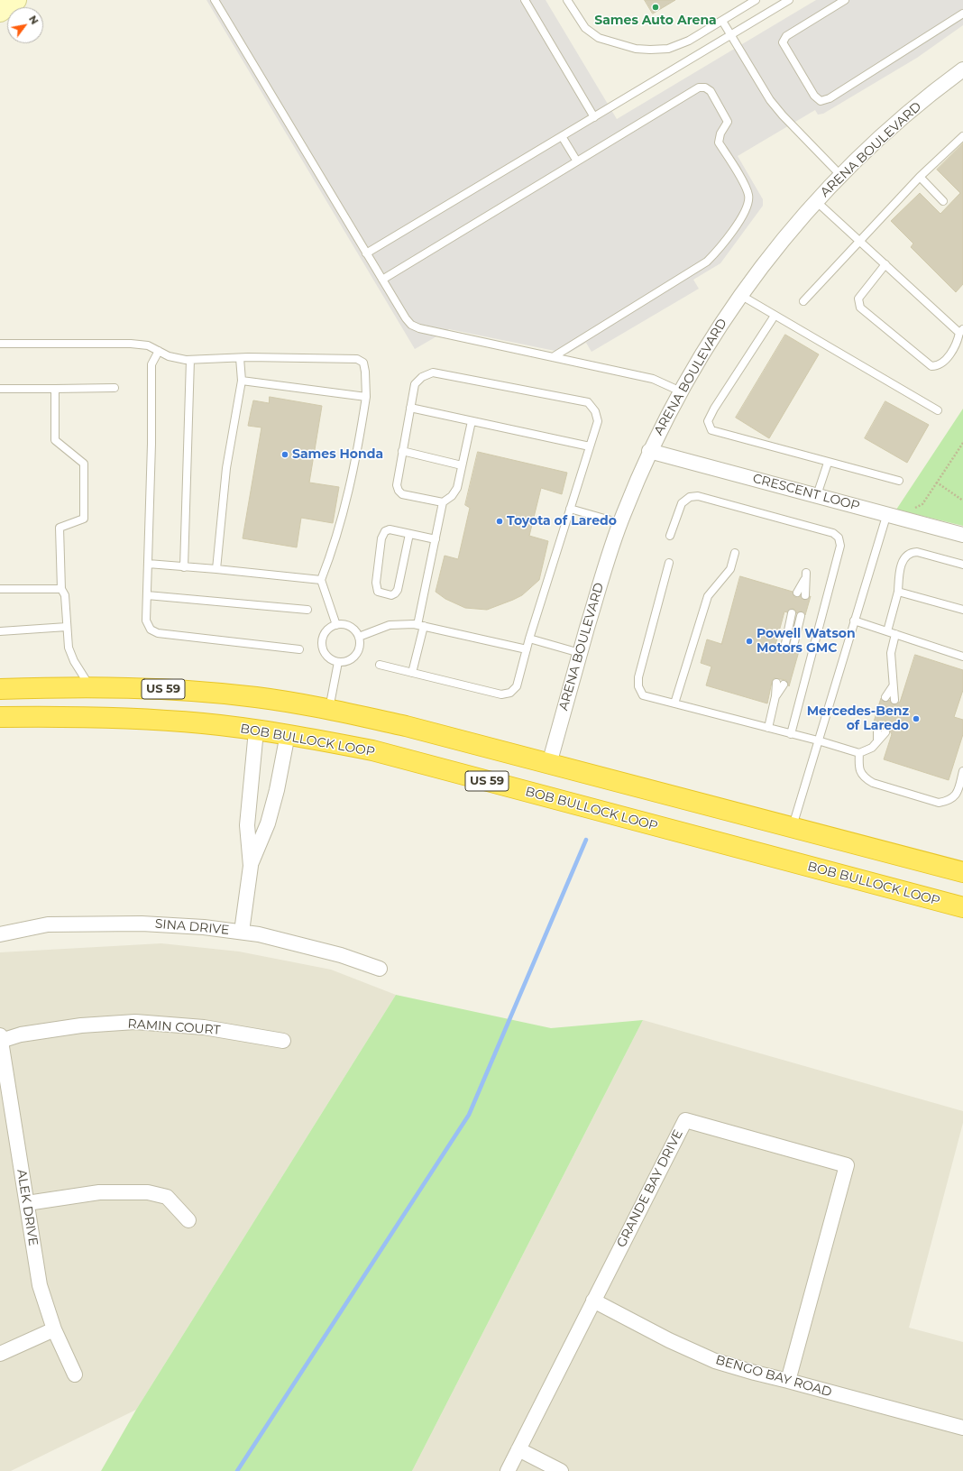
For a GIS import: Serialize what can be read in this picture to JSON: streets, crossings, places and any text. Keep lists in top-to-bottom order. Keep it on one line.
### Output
{"streets":{"highway":["US 59","BOB BULLOCK LOOP"],"street":["ARENA BOULEVARD","CRESCENT LOOP","SINA DRIVE","RAMIN COURT","GRANDE BAY DRIVE","ALEK DRIVE","BENGO BAY ROAD"]},"crossings":[["ARENA BOULEVARD","CRESCENT LOOP"],["ARENA BOULEVARD","US 59"],["RAMIN COURT","ALEK DRIVE"],["GRANDE BAY DRIVE","BENGO BAY ROAD"]],"places":["Sames Auto Arena","Sames Honda","Toyota of Laredo","Powell Watson Motors GMC","Mercedes-Benz of Laredo"],"north":"top right"}
